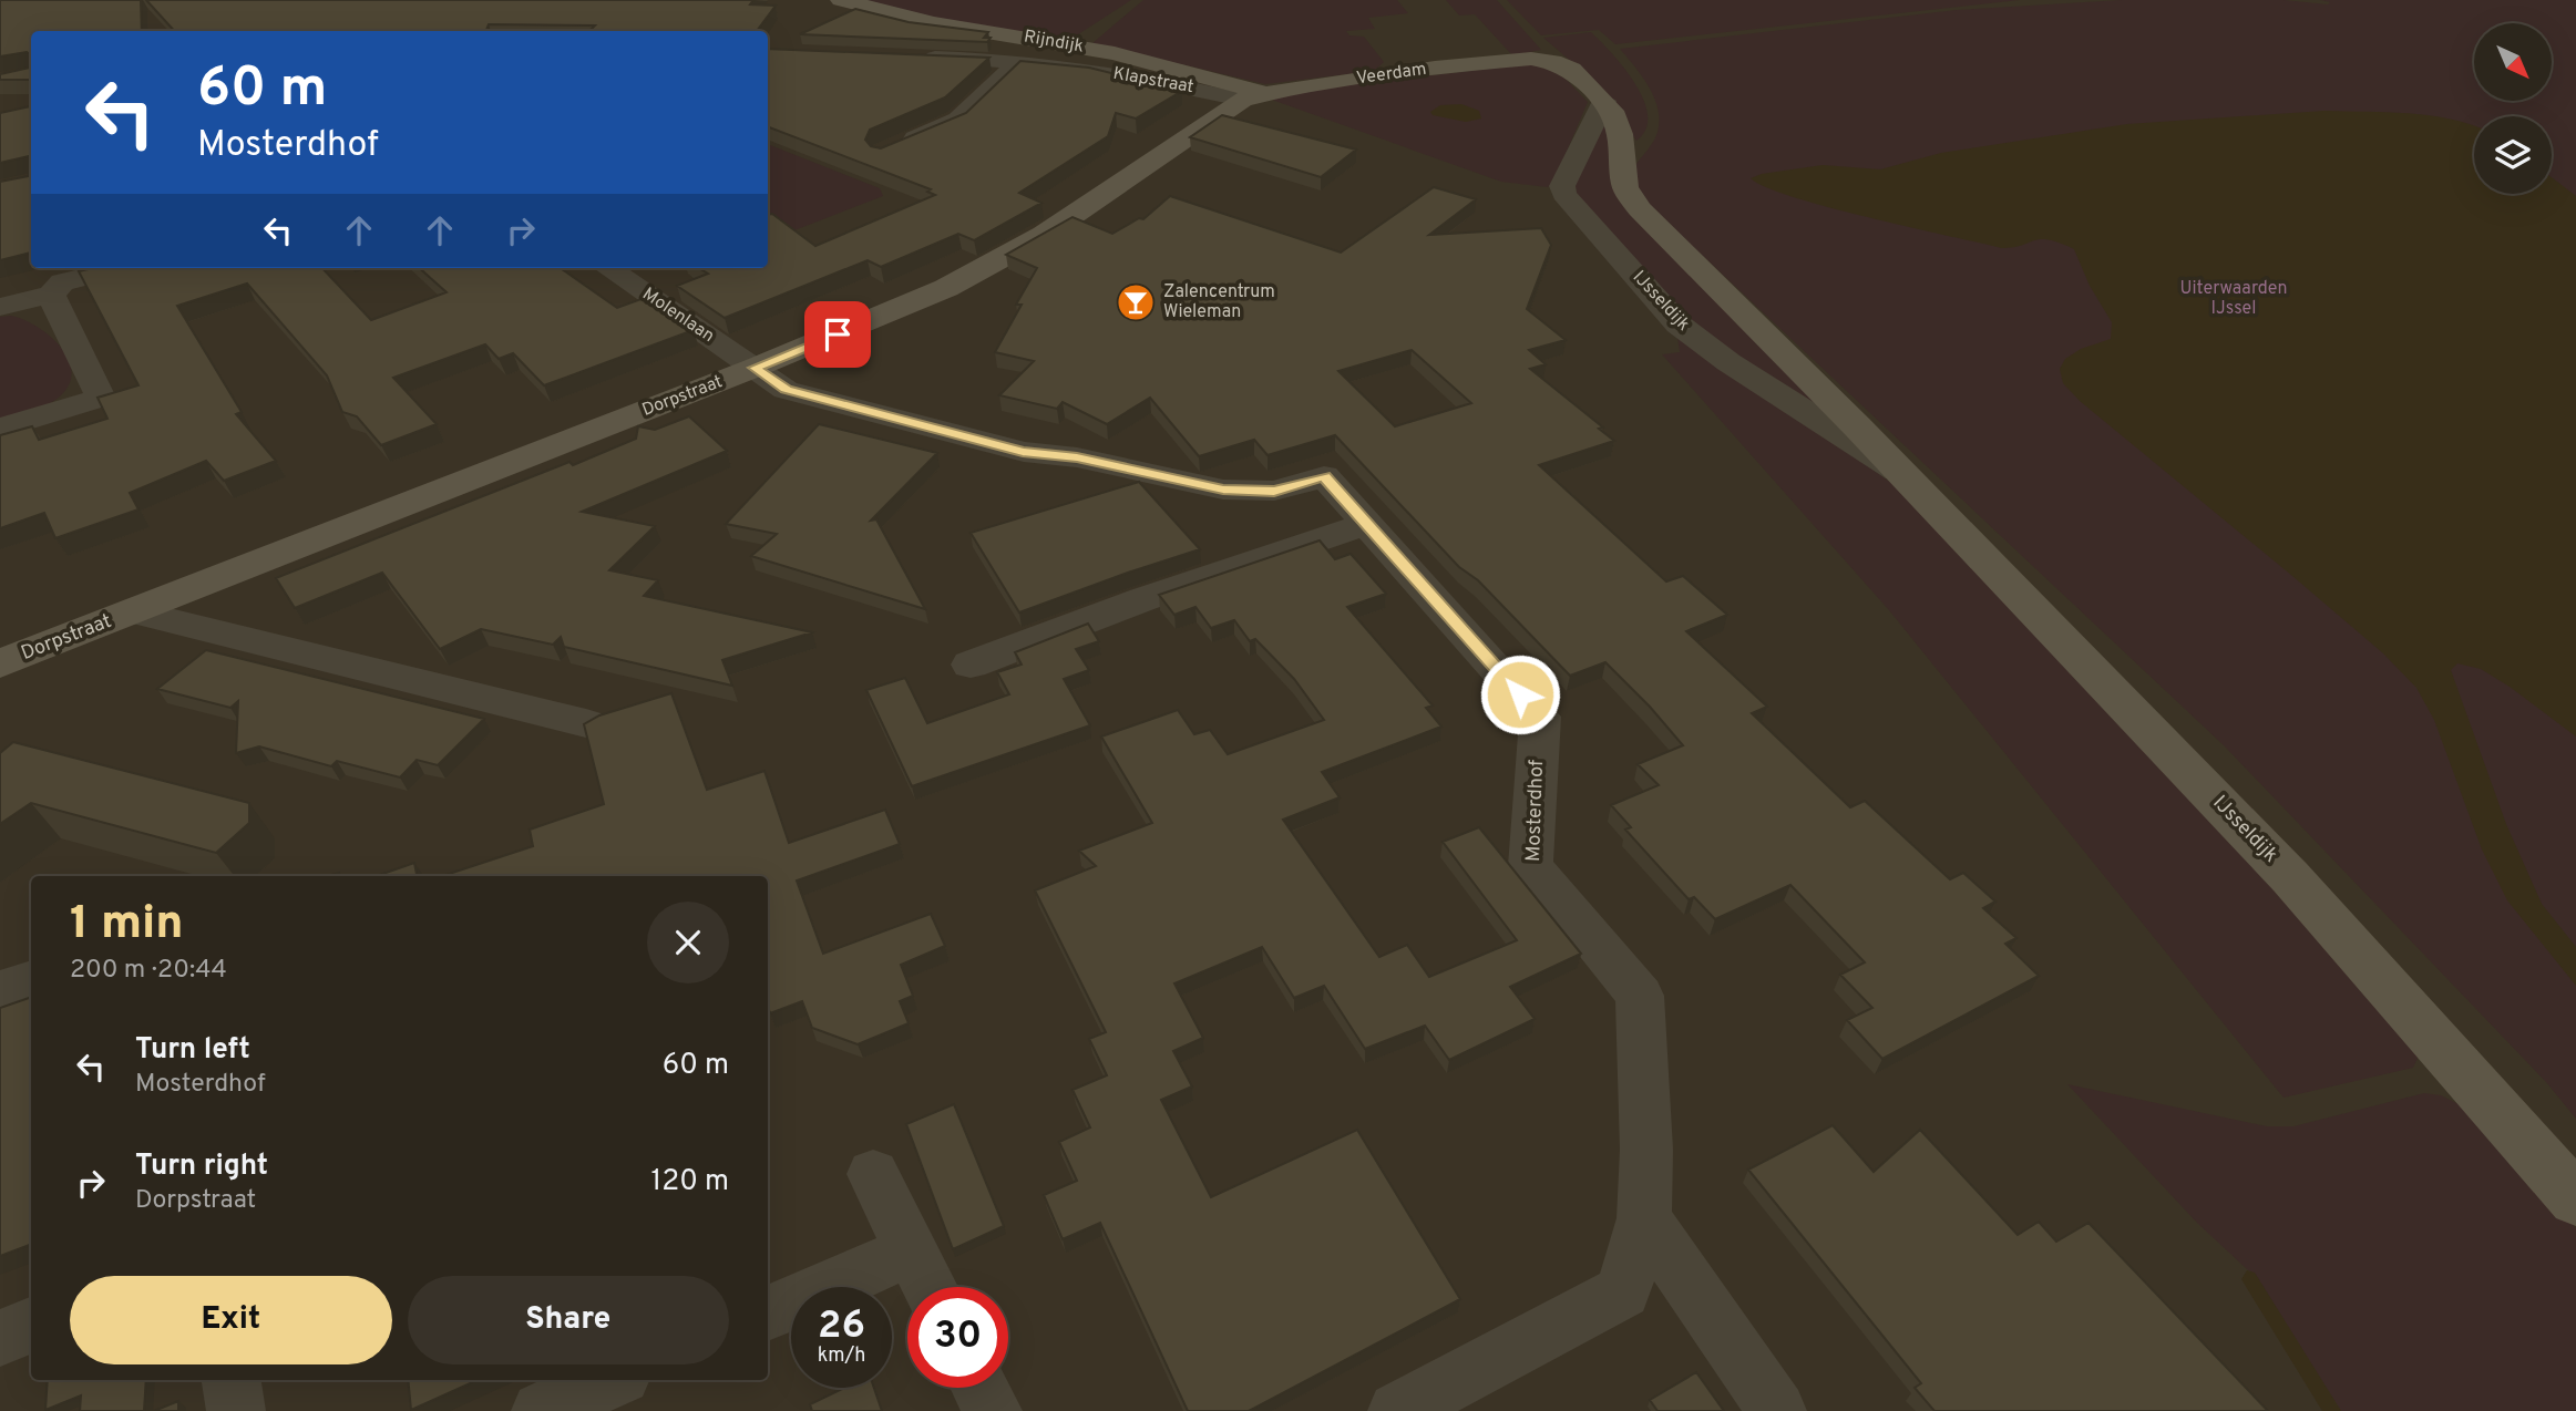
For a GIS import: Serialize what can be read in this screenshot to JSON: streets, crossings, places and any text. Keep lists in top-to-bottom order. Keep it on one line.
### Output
{"streets":{"street":["Rijndijk","Veerdam","Klapstraat","IJsseldijk","Molenlaan","Dorpstraat","Mosterdhof"]},"crossings":[["Rijndijk","Veerdam"],["Rijndijk","Klapstraat"],["Rijndijk","Dorpstraat"],["Veerdam","Klapstraat"],["Veerdam","IJsseldijk"],["Veerdam","Dorpstraat"],["Klapstraat","Dorpstraat"],["Molenlaan","Dorpstraat"],["Molenlaan","Mosterdhof"],["Dorpstraat","Mosterdhof"]],"parks":["Uiterwaarden IJssel"],"places":{"bar":["Zalencentrum Wieleman"]},"north":"bottom right","page":{"turn":["60 m","Mosterdhof"],"heading":["1 min","200 m · 20:44"],"list":[{"name":"Turn left","note":"Mosterdhof","value":"60 m"},{"name":"Turn right","note":"Dorpstraat","value":"120 m"}],"buttons":["Exit","Share"],"speed":"26 km/h","limit":"30"}}
